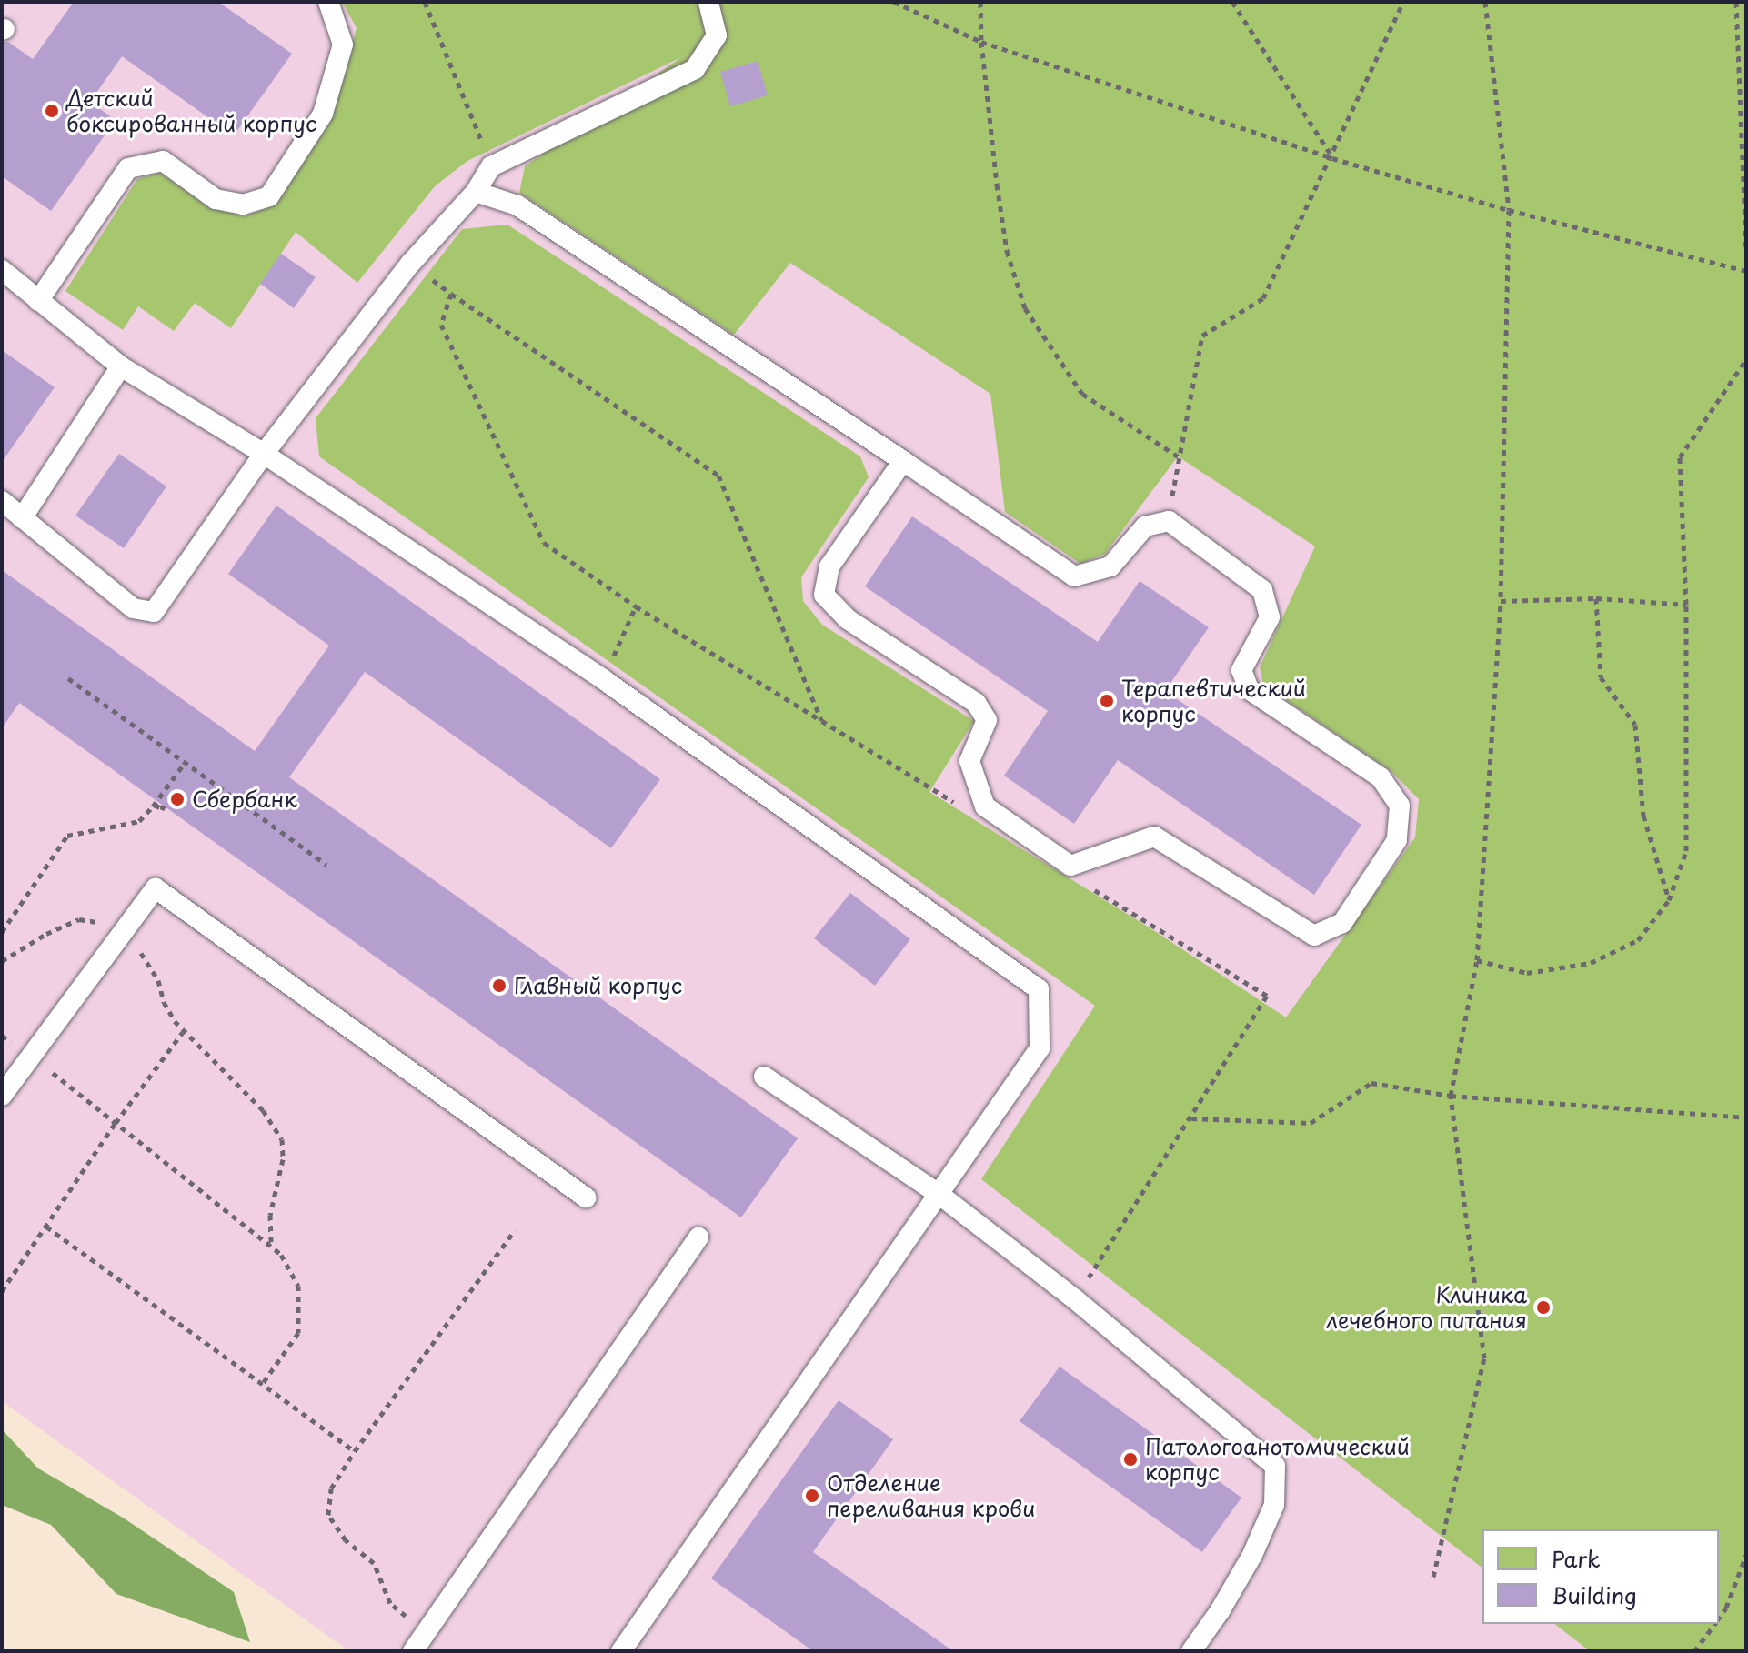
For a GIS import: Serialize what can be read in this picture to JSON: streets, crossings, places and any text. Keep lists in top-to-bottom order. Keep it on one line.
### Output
{"places":["Детский боксированный корпус","Терапевтический корпус","Сбербанк","Главный корпус","Клиника лечебного питания","Патологоанотомический корпус","Отделение переливания крови"],"legend":["Park","Building"]}
